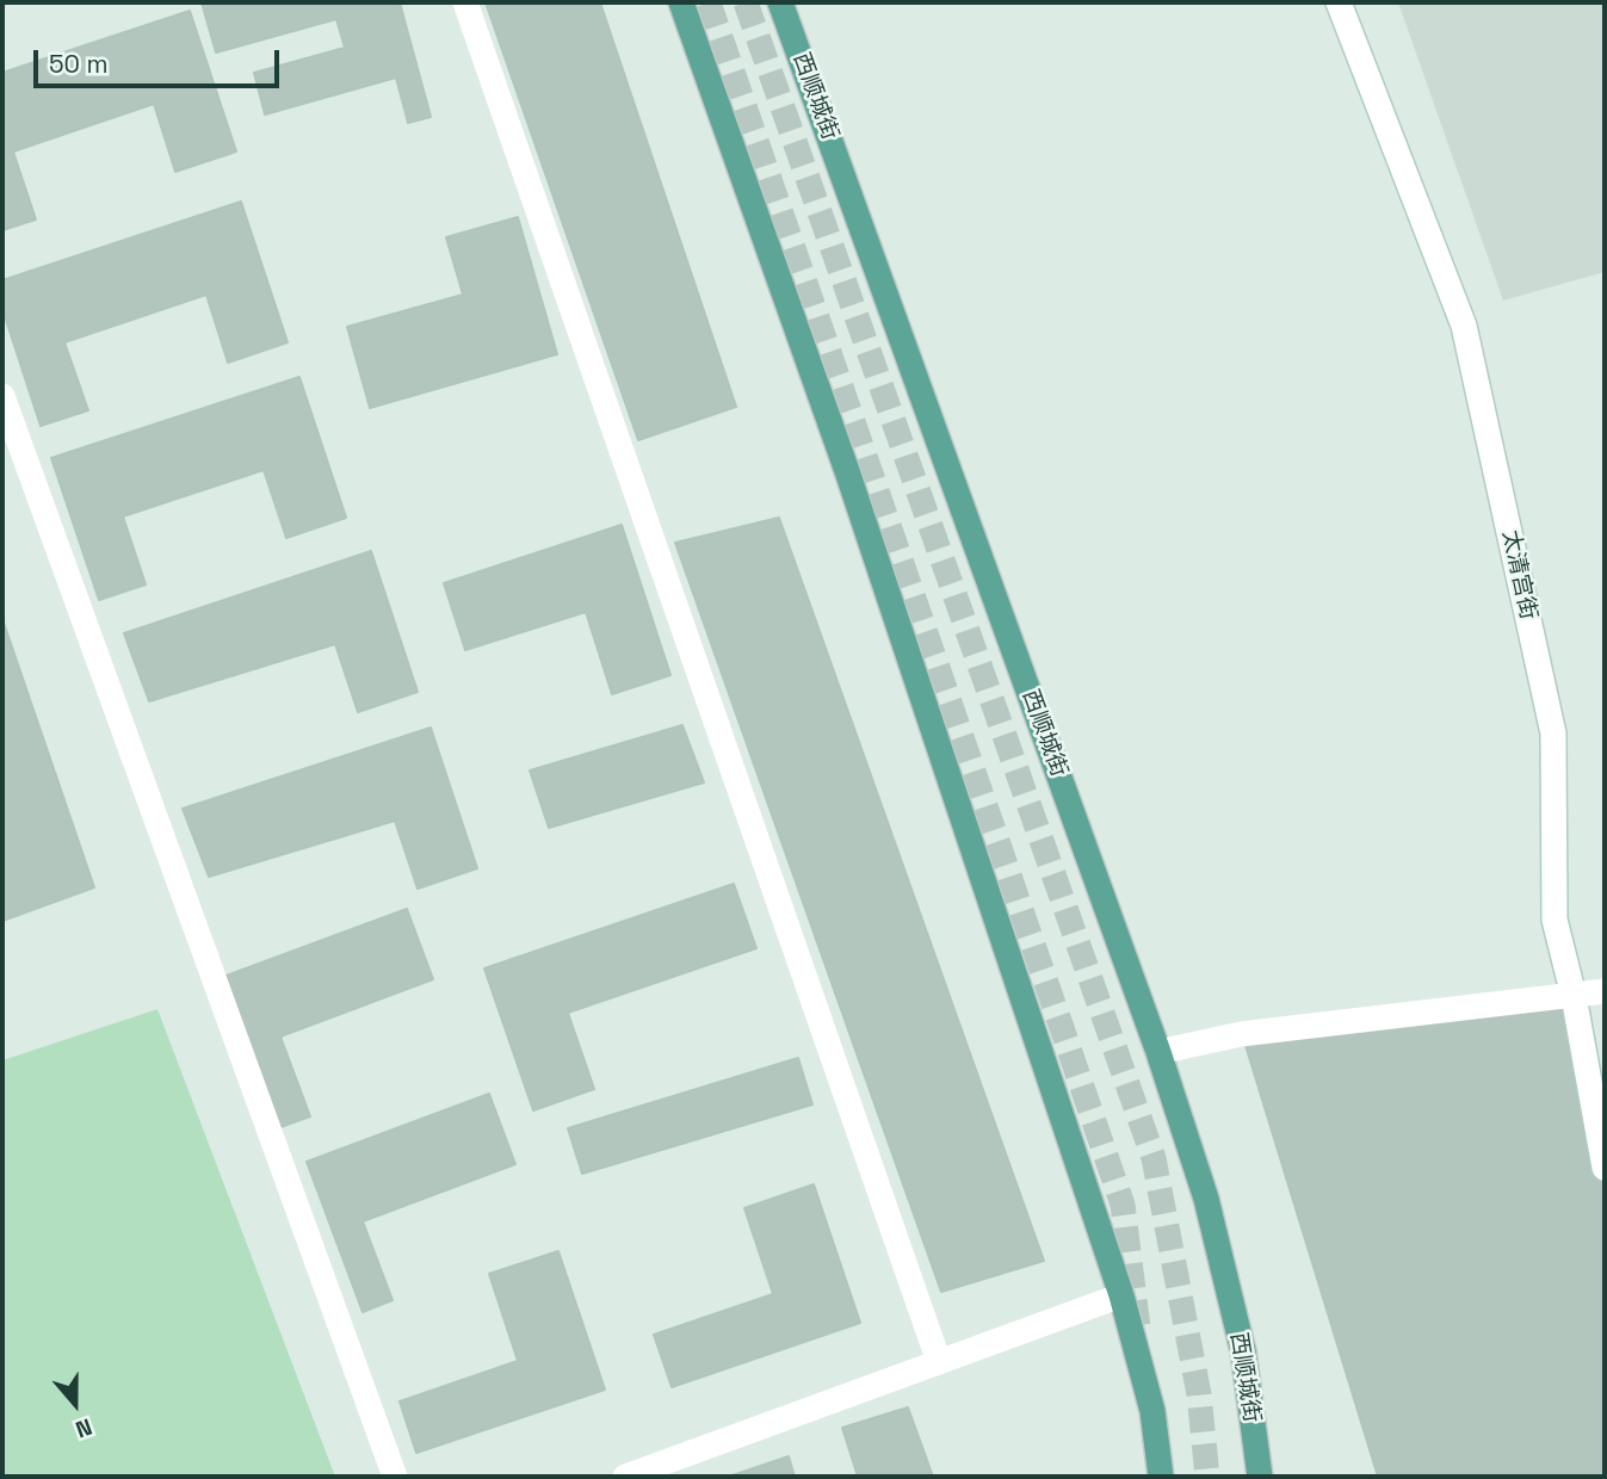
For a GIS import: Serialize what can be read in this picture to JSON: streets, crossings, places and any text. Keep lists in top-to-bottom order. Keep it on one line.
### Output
{"streets":{"main road":["西顺城街"],"street":["太清宫街"]},"scale_bar":"50 m","north":"bottom"}
